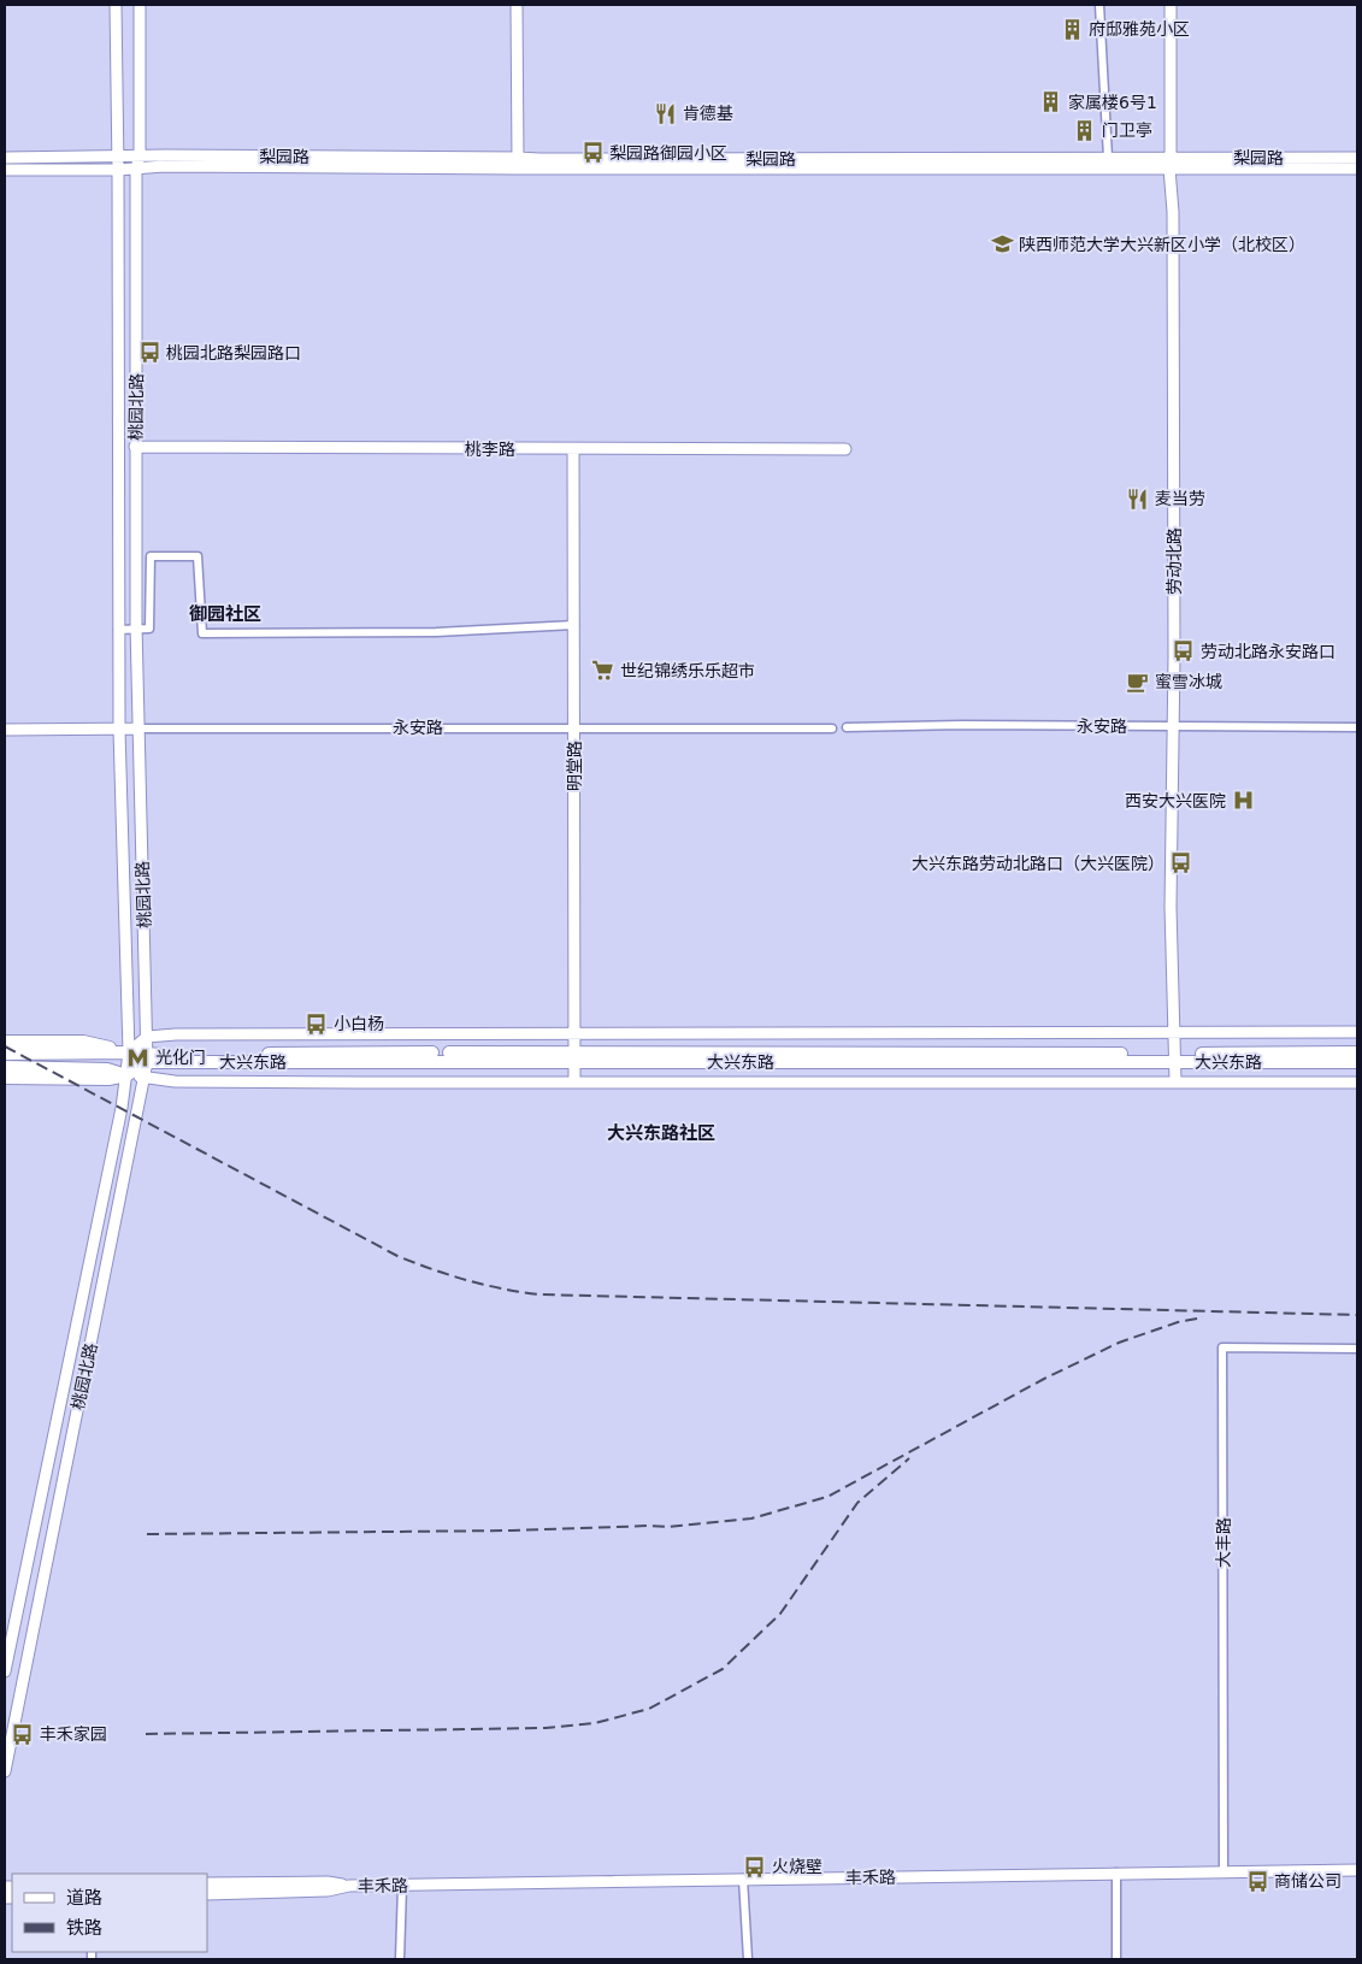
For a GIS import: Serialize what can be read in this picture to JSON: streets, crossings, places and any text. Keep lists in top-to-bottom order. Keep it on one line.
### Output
{"streets":{"main road":["梨园路","桃园北路","桃李路","劳动北路","永安路","明堂路","大兴东路","丰禾路"],"street":["大丰路"]},"crossings":[["梨园路","桃园北路"],["梨园路","劳动北路"],["桃园北路","桃李路"],["桃园北路","永安路"],["桃园北路","大兴东路"],["桃李路","明堂路"],["劳动北路","永安路"],["劳动北路","大兴东路"],["永安路","明堂路"],["明堂路","大兴东路"],["大丰路","丰禾路"]],"districts":["御园社区","大兴东路社区"],"places":{"building":["府邸雅苑小区","家属楼6号1","门卫亭"],"restaurant":["肯德基","麦当劳"],"bus stop":["梨园路御园小区","桃园北路梨园路口","劳动北路永安路口","大兴东路劳动北路口（大兴医院）","小白杨","丰禾家园","火烧壁","商储公司"],"school or university":["陕西师范大学大兴新区小学（北校区）"],"supermarket":["世纪锦绣乐乐超市"],"cafe":["蜜雪冰城"],"hospital":["西安大兴医院"],"metro station":["光化门"]},"legend":["道路","铁路"]}
